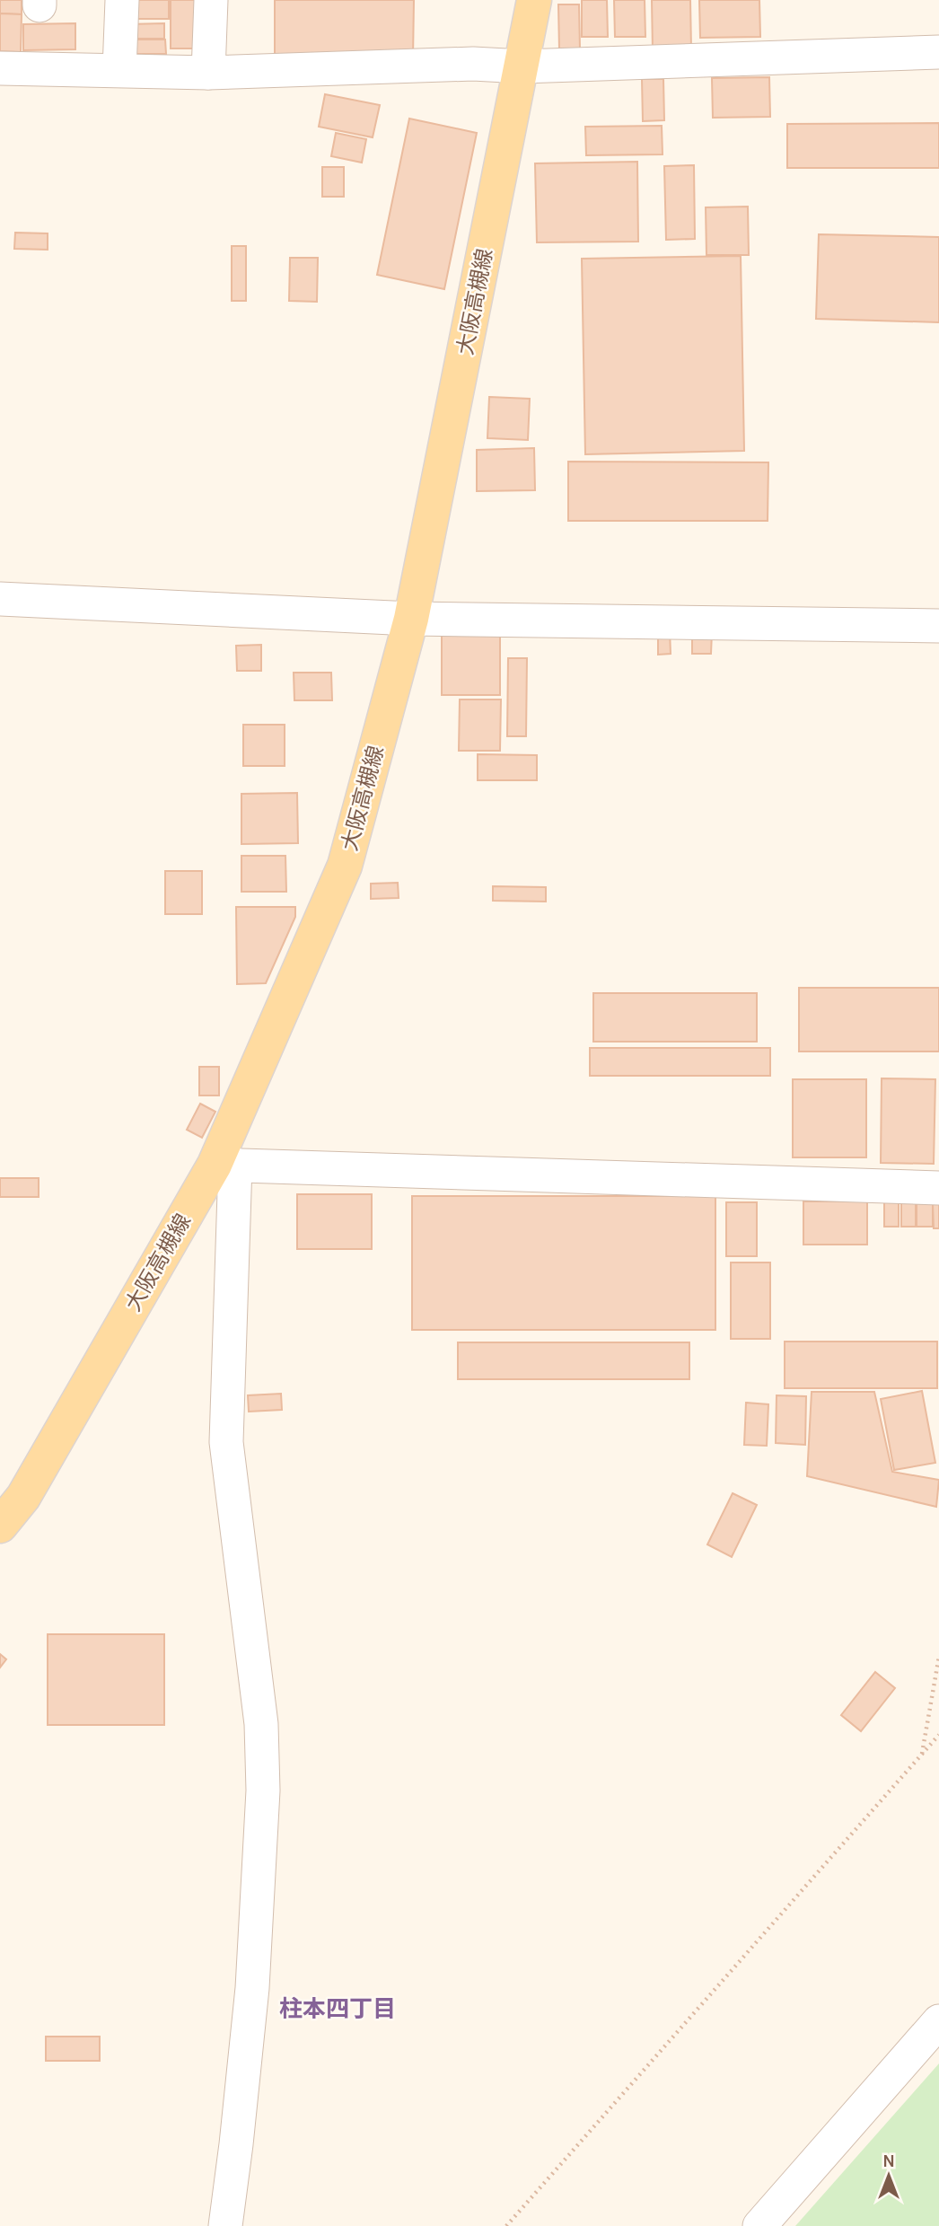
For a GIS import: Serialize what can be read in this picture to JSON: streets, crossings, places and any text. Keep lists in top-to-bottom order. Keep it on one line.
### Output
{"streets":{"main road":["大阪高槻線"]},"districts":["柱本四丁目"],"north":"top"}
